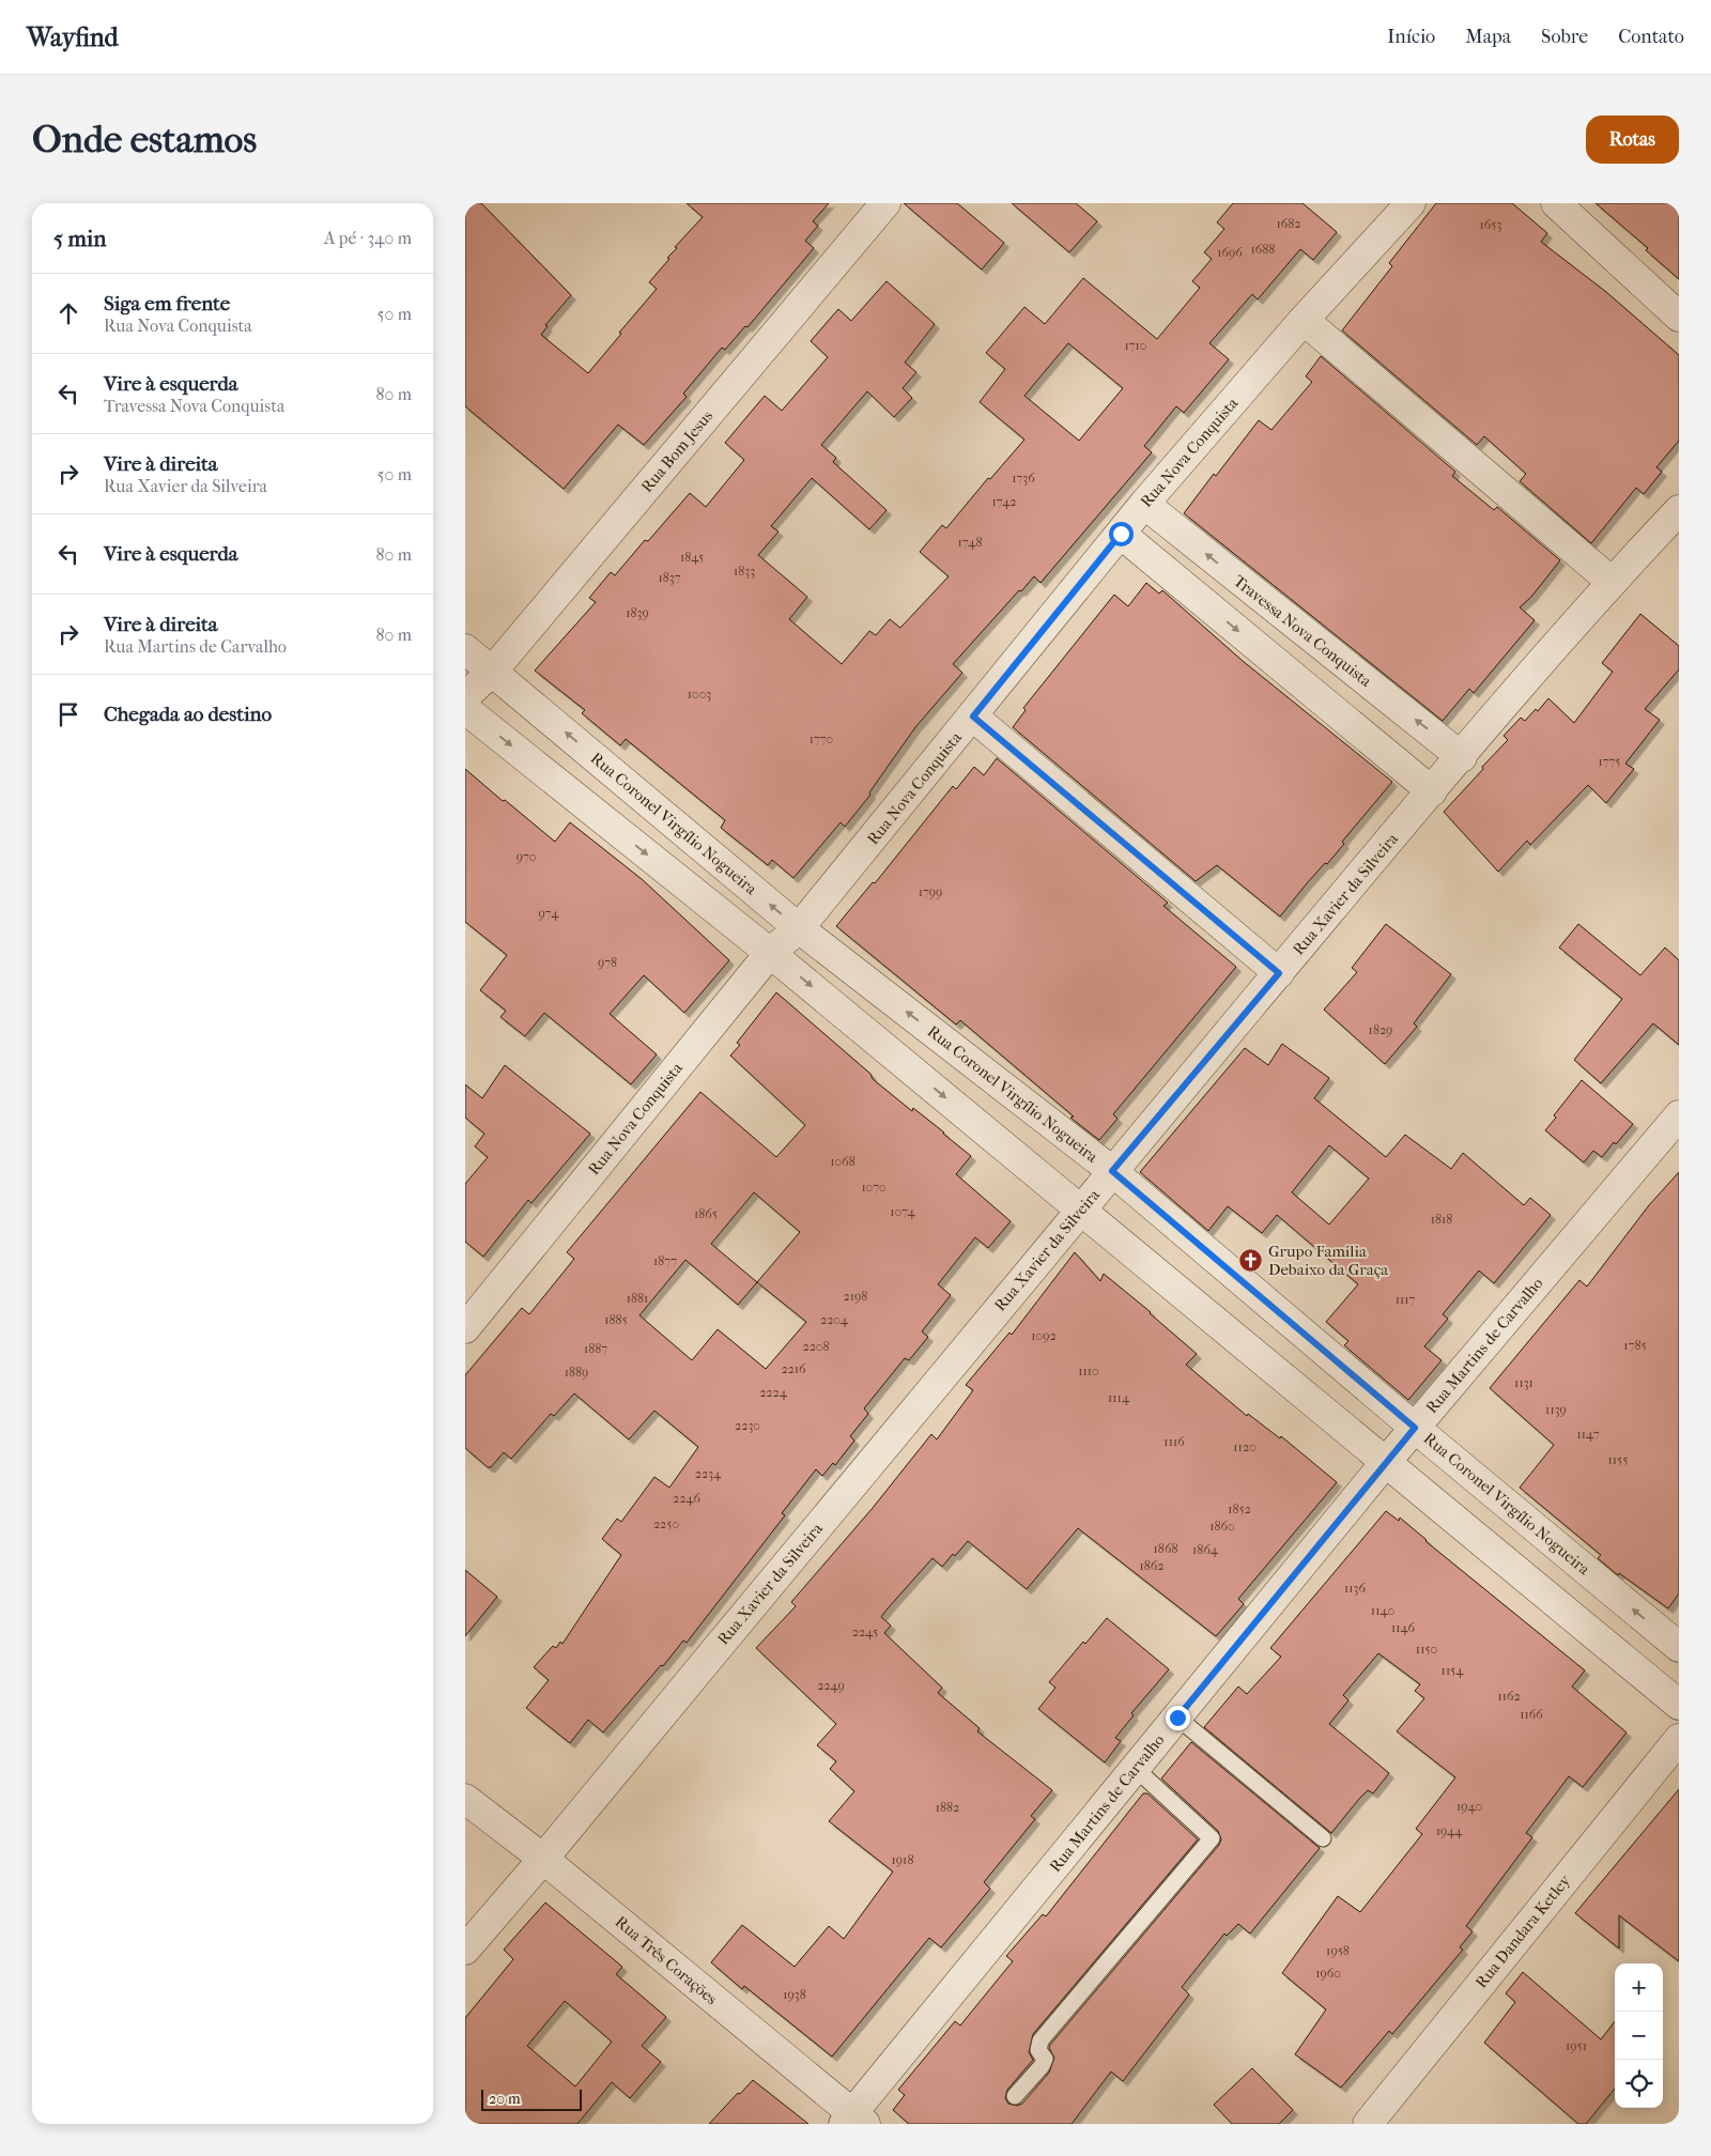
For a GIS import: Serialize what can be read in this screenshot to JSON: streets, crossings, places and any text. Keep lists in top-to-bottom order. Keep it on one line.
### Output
{"streets":{"street":["Rua Bom Jesus","Rua Nova Conquista","Travessa Nova Conquista","Rua Coronel Virgílio Nogueira","Rua Xavier da Silveira","Rua Martins de Carvalho","Rua Dandara Ketley","Rua Três Corações"]},"crossings":[["Rua Bom Jesus","Rua Coronel Virgílio Nogueira"],["Rua Nova Conquista","Travessa Nova Conquista"],["Rua Nova Conquista","Rua Coronel Virgílio Nogueira"],["Travessa Nova Conquista","Rua Xavier da Silveira"],["Rua Coronel Virgílio Nogueira","Rua Xavier da Silveira"],["Rua Coronel Virgílio Nogueira","Rua Martins de Carvalho"],["Rua Xavier da Silveira","Rua Três Corações"],["Rua Martins de Carvalho","Rua Três Corações"]],"places":{"church":["Grupo Familia Debaixo da Graça"]},"house_numbers":["1682","1653","1688","1696","1710","1736","1742","1748","1845","1833","1837","1839","1003","1770","1775","970","1799","974","978","1829","1068","1070","1074","1865","1818","1877","2198","1881","1117","1885","2204","1092","1785","2208","1887","2216","1110","1889","1131","2224","1114","1139","2230","1147","1116","1120","1155","2234","2246","1852","2250","1860","1868","1864","1862","1136","1140","1146","2245","1150","1154","2249","1162","1166","1940","1882","1944","1918","1958","1960","1938","1951"],"scale_bar":"20 m","page":{"header":"Wayfind","nav":["Início","Mapa","Sobre","Contato"],"buttons":"Rotas","title":"Onde estamos","heading":["5 min","A pé · 340 m"],"list":[["Siga em frente","Rua Nova Conquista","50 m"],["Vire à esquerda","Travessa Nova Conquista","80 m"],["Vire à direita","Rua Xavier da Silveira","50 m"],["Vire à esquerda","80 m"],["Vire à direita","Rua Martins de Carvalho","80 m"],"Chegada ao destino"],"map_buttons":["+","−"],"scale":"20 m"}}
